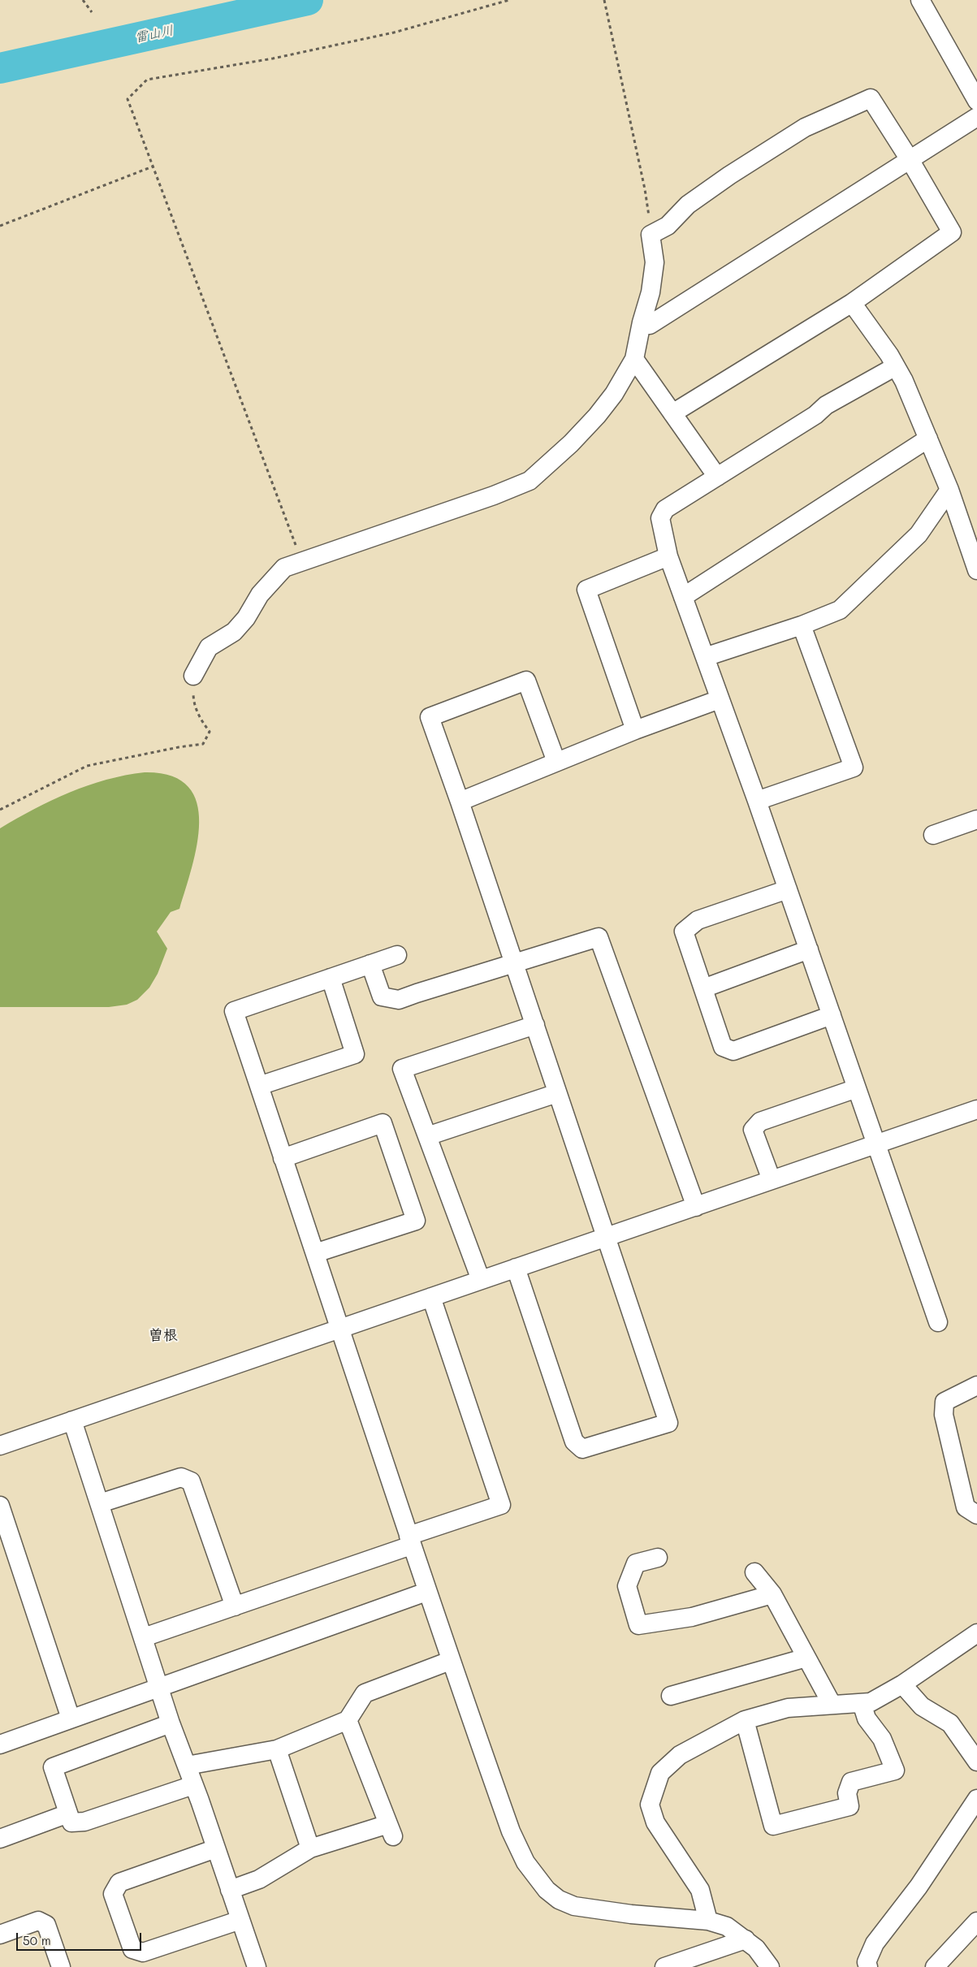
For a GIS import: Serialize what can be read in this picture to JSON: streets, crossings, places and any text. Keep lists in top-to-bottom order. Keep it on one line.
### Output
{"districts":["曽根"],"water":["雷山川"],"scale_bar":"50 m"}
